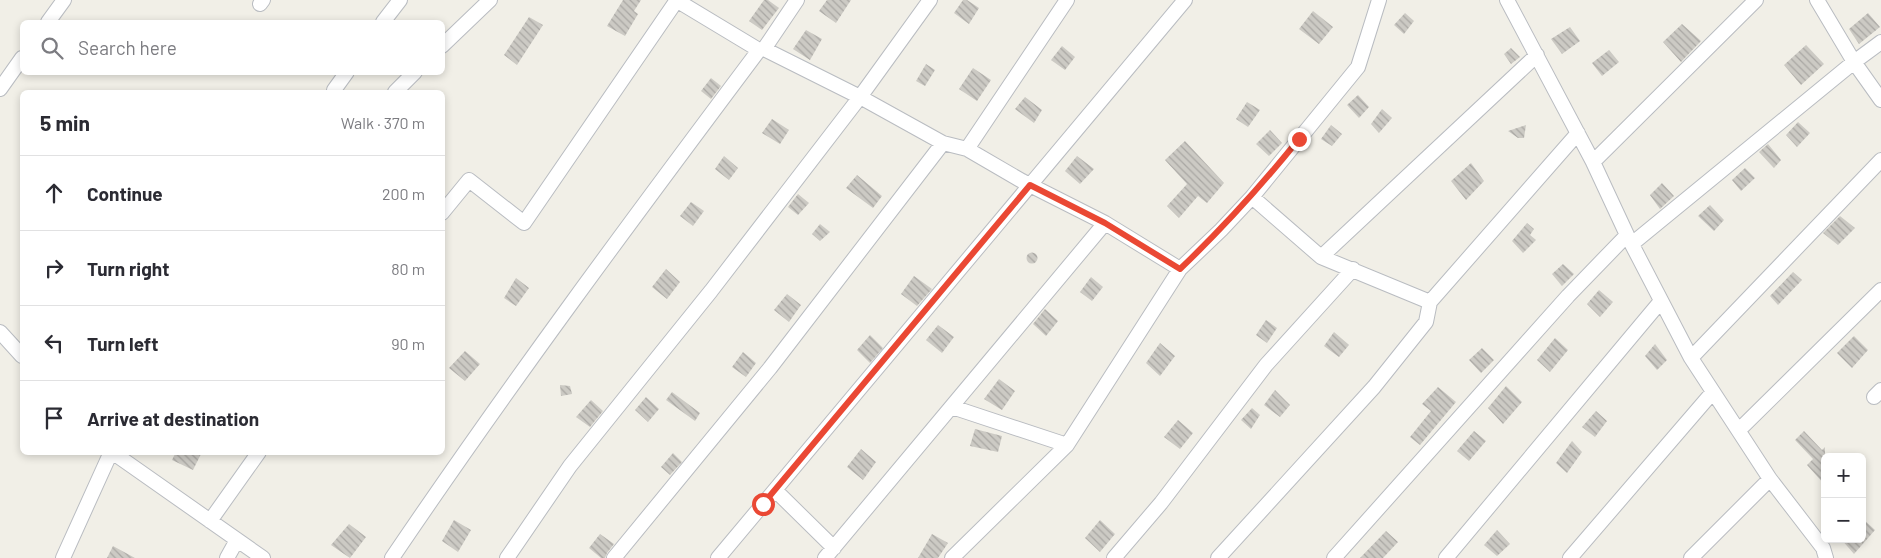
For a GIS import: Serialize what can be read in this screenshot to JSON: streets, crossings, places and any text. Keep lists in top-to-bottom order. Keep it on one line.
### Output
{"page":{"search":"Search here","heading":["5 min","Walk · 370 m"],"list":[["Continue","200 m"],["Turn right","80 m"],["Turn left","90 m"],"Arrive at destination"],"map_buttons":["+","−"]}}
